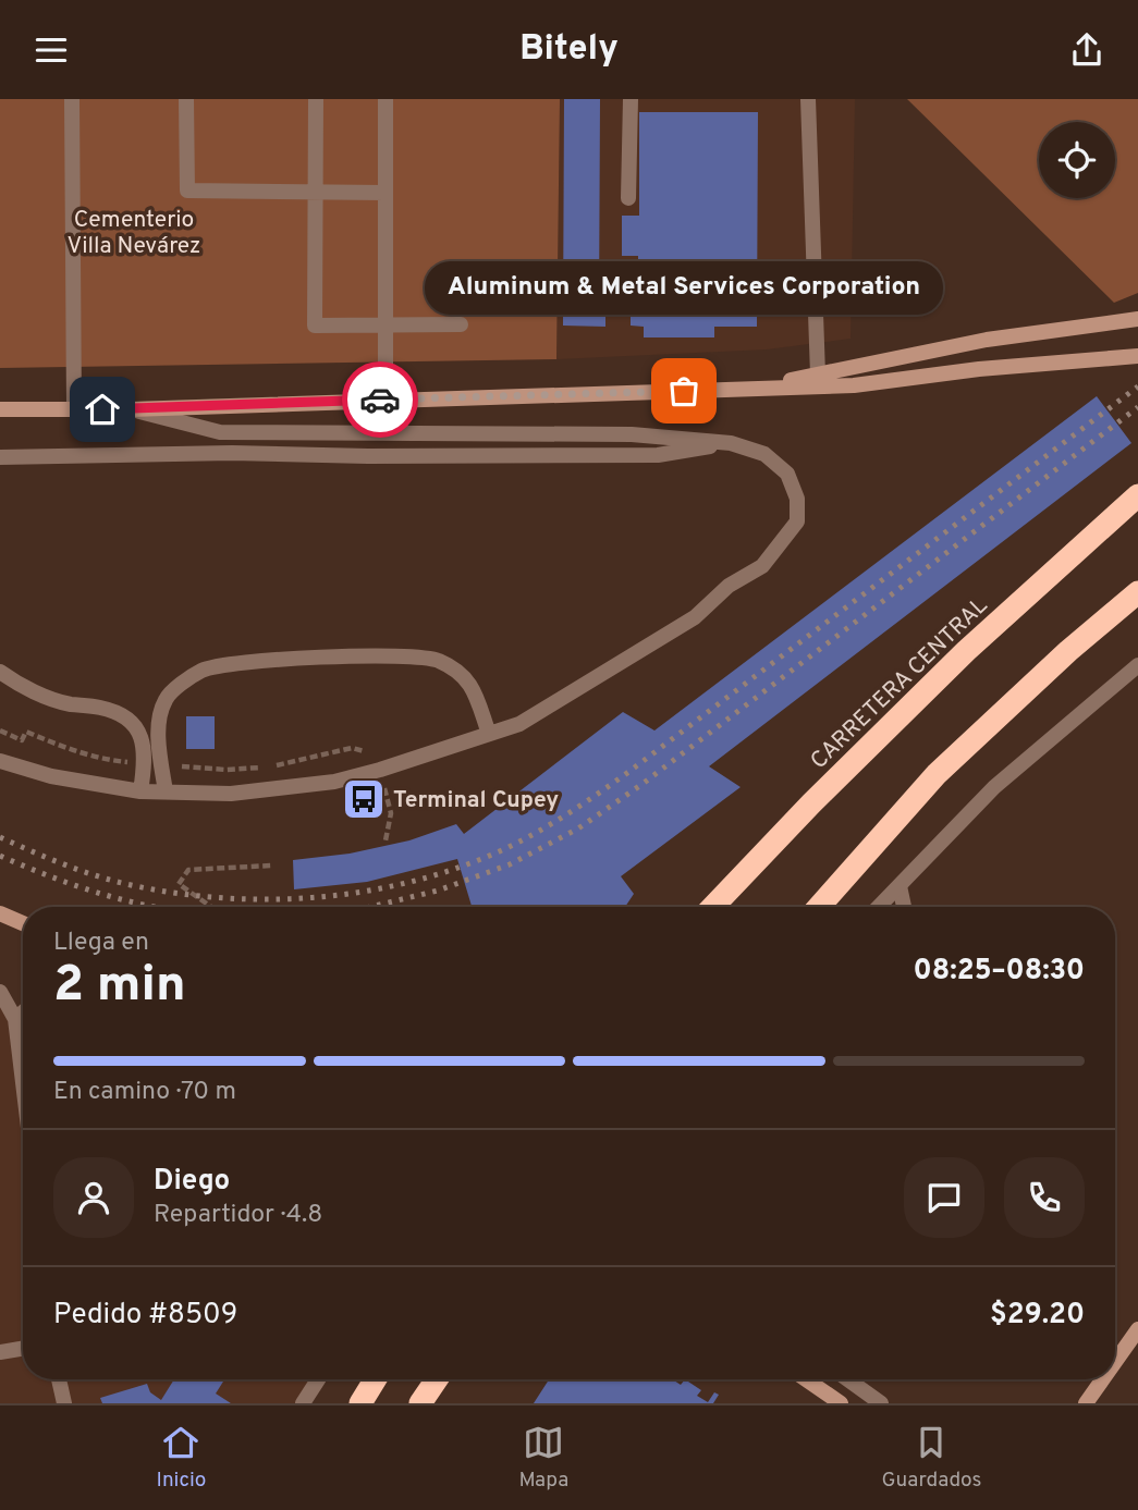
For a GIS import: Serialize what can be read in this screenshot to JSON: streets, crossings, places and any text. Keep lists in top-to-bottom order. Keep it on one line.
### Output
{"streets":{"highway":["CARRETERA CENTRAL"]},"parks":["Cementerio Villa Nevárez"],"places":{"other":["Aluminum & Metal Services Corporation"],"bus stop":["Terminal Cupey"]},"page":{"header":"Bitely","bubble":"Aluminum & Metal Services Corporation","heading":["2 min","Llega en","08:25–08:30"],"panel":["Diego","Repartidor · 4.8","Pedido #8509","$29.20"],"bar":"En camino · 70 m","tabs":["Inicio","Mapa","Guardados"]}}
